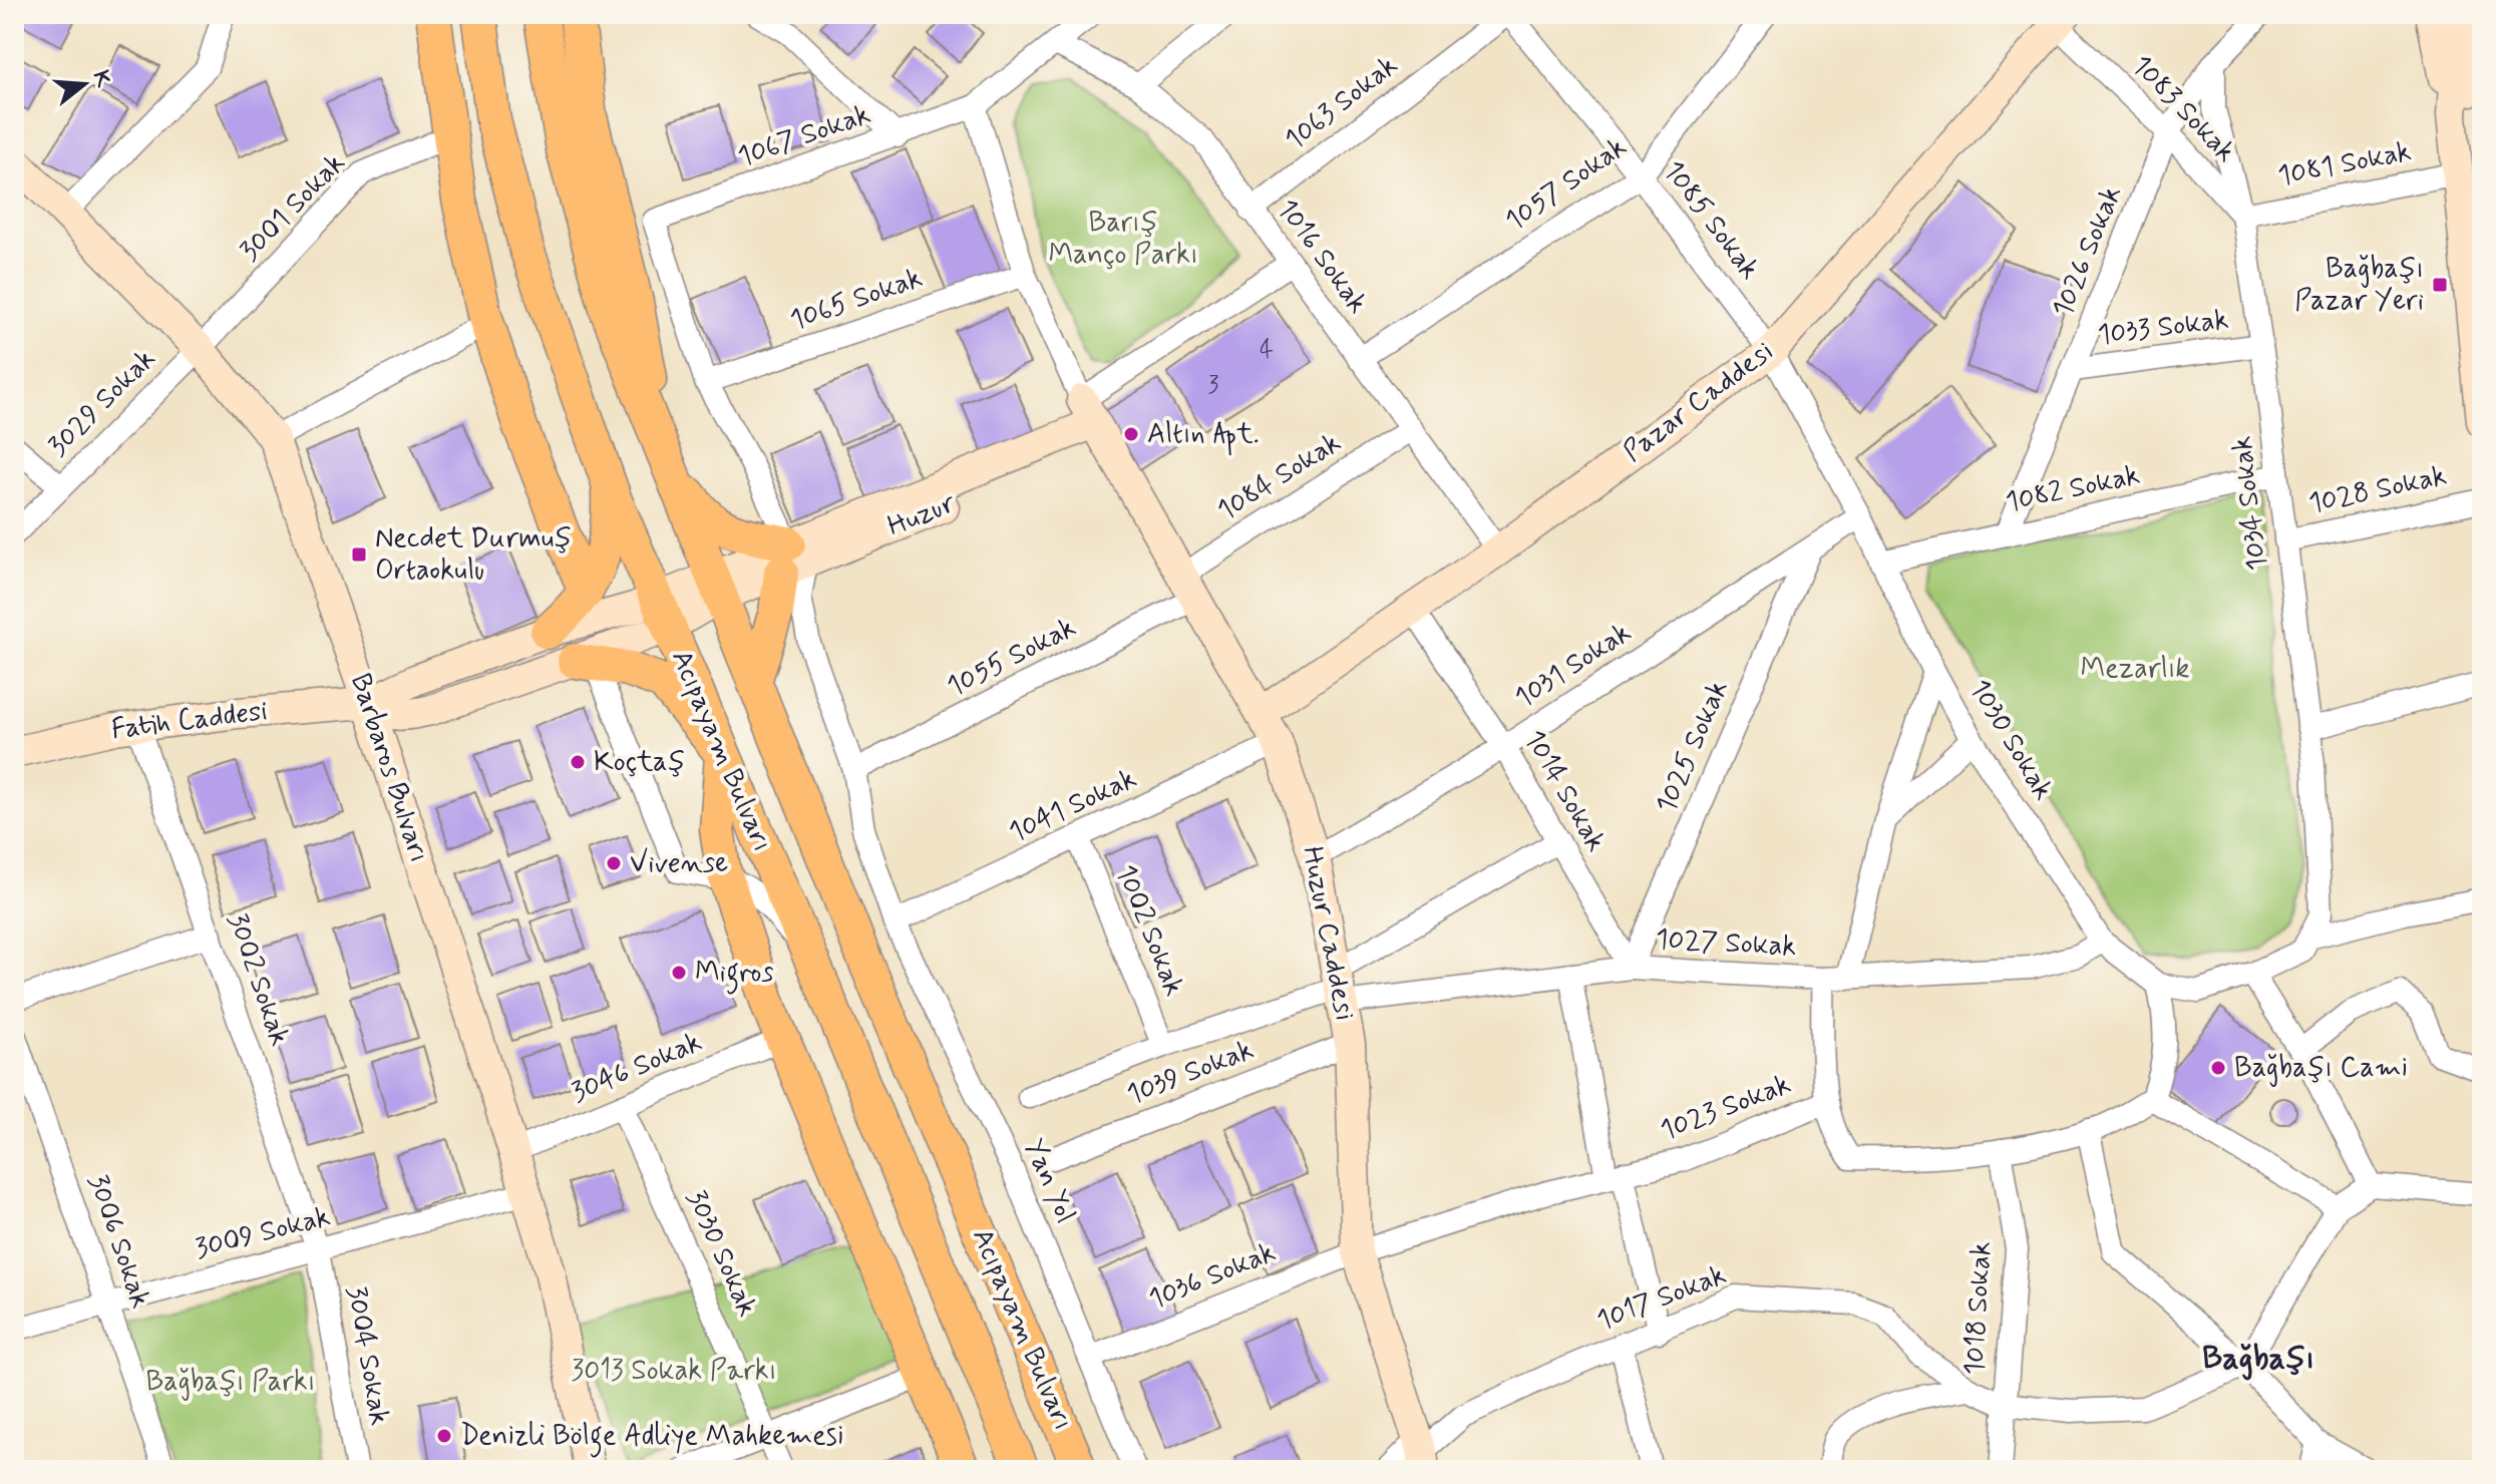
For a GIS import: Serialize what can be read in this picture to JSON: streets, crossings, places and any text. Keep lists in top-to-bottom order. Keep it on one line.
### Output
{"streets":{"main road":["Acıpayam Bulvarı"],"street":["1063 Sokak","1083 Sokak","1067 Sokak","1081 Sokak","1057 Sokak","3001 Sokak","1085 Sokak","1026 Sokak","1016 Sokak","1065 Sokak","1033 Sokak","Pazar Caddesi","3029 Sokak","1084 Sokak","1082 Sokak","1028 Sokak","1034 Sokak","Huzur","1055 Sokak","1031 Sokak","Fatih Caddesi","1030 Sokak","1025 Sokak","Barbaros Bulvarı","1014 Sokak","1041 Sokak","1002 Sokak","Huzur Caddesi","1027 Sokak","3002 Sokak","3046 Sokak","1039 Sokak","1023 Sokak","Yan Yol","3009 Sokak","3006 Sokak","3030 Sokak","1036 Sokak","1017 Sokak","1018 Sokak","3004 Sokak"]},"crossings":[["1063 Sokak","1085 Sokak"],["1063 Sokak","1016 Sokak"],["1083 Sokak","1081 Sokak"],["1083 Sokak","1026 Sokak"],["1083 Sokak","Pazar Caddesi"],["1083 Sokak","1034 Sokak"],["1067 Sokak","1016 Sokak"],["1067 Sokak","1065 Sokak"],["1081 Sokak","1034 Sokak"],["1057 Sokak","1085 Sokak"],["1057 Sokak","1016 Sokak"],["3001 Sokak","3029 Sokak"],["3001 Sokak","Barbaros Bulvarı"],["1085 Sokak","Pazar Caddesi"],["1085 Sokak","1030 Sokak"],["1026 Sokak","1033 Sokak"],["1026 Sokak","1082 Sokak"],["1026 Sokak","1034 Sokak"],["1016 Sokak","Pazar Caddesi"],["1016 Sokak","1084 Sokak"],["1033 Sokak","1034 Sokak"],["Pazar Caddesi","1030 Sokak"],["Pazar Caddesi","1014 Sokak"],["Pazar Caddesi","Huzur Caddesi"],["3029 Sokak","Barbaros Bulvarı"],["1084 Sokak","1055 Sokak"],["1084 Sokak","Huzur Caddesi"],["1082 Sokak","1034 Sokak"],["1082 Sokak","1030 Sokak"],["1028 Sokak","1034 Sokak"],["1034 Sokak","1030 Sokak"],["Huzur","Acıpayam Bulvarı"],["Huzur","Huzur Caddesi"],["Huzur","Yan Yol"],["1055 Sokak","Huzur Caddesi"],["1055 Sokak","Yan Yol"],["1031 Sokak","1030 Sokak"],["1031 Sokak","1025 Sokak"],["1031 Sokak","1014 Sokak"],["1031 Sokak","Huzur Caddesi"],["Fatih Caddesi","Barbaros Bulvarı"],["Fatih Caddesi","3002 Sokak"],["1030 Sokak","1027 Sokak"],["1025 Sokak","1014 Sokak"],["1025 Sokak","1027 Sokak"],["Barbaros Bulvarı","3046 Sokak"],["Barbaros Bulvarı","3009 Sokak"],["1014 Sokak","1027 Sokak"],["1041 Sokak","1002 Sokak"],["1041 Sokak","Huzur Caddesi"],["1041 Sokak","Yan Yol"],["Huzur Caddesi","1027 Sokak"],["Huzur Caddesi","1039 Sokak"],["Huzur Caddesi","1023 Sokak"],["Huzur Caddesi","1036 Sokak"],["Huzur Caddesi","1017 Sokak"],["3002 Sokak","3009 Sokak"],["3002 Sokak","3004 Sokak"],["3046 Sokak","3030 Sokak"],["1023 Sokak","1036 Sokak"],["1023 Sokak","1018 Sokak"],["Yan Yol","1036 Sokak"],["3009 Sokak","3006 Sokak"],["3009 Sokak","3004 Sokak"],["1017 Sokak","1018 Sokak"]],"districts":["Bağbaşı"],"parks":["Barış Manço Parkı","Mezarlık","3013 Sokak Parkı","Bağbaşı Parkı"],"places":{"transit":["Bağbaşı Pazar Yeri","Necdet Durmuş Ortaokulu"],"other":["Altın Apt.","Koçtaş","Vivense","Migros","Bağbaşı Cami","Denizli Bölge Adliye Mahkemesi"]},"house_numbers":["4","3"],"north":"right"}
